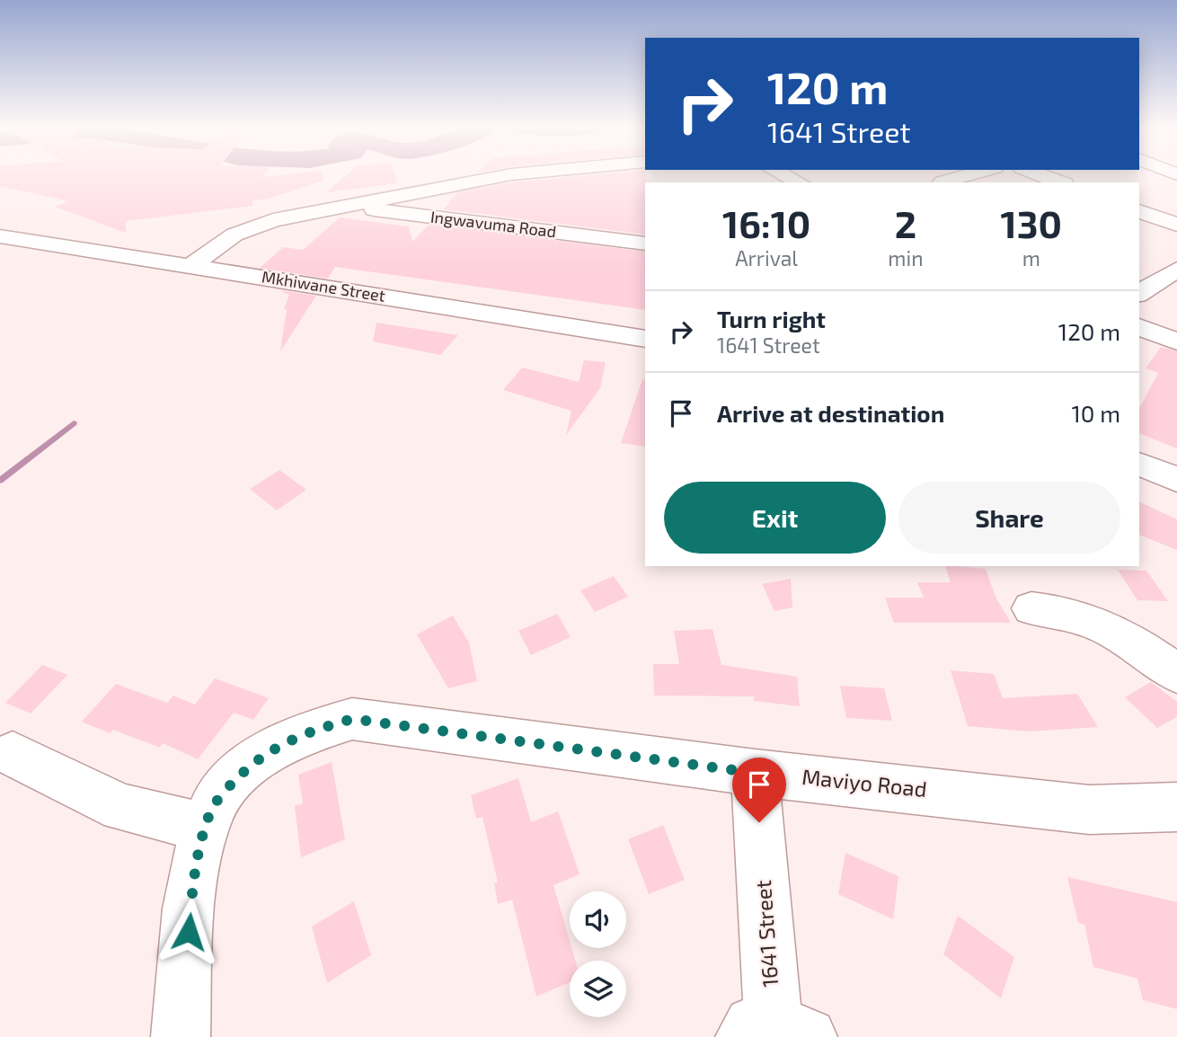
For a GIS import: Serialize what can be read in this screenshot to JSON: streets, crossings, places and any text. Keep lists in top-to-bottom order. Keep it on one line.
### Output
{"streets":{"street":["Ingwavuma Road","Mkhiwane Street","Maviyo Road","1641 Street"]},"crossings":[["Maviyo Road","1641 Street"]],"page":{"turn":["120 m","1641 Street"],"eta":["16:10","Arrival","2","min","130","m"],"list":[{"name":"Turn right","note":"1641 Street","value":"120 m"},{"name":"Arrive at destination","value":"10 m"}],"buttons":["Exit","Share"]}}
